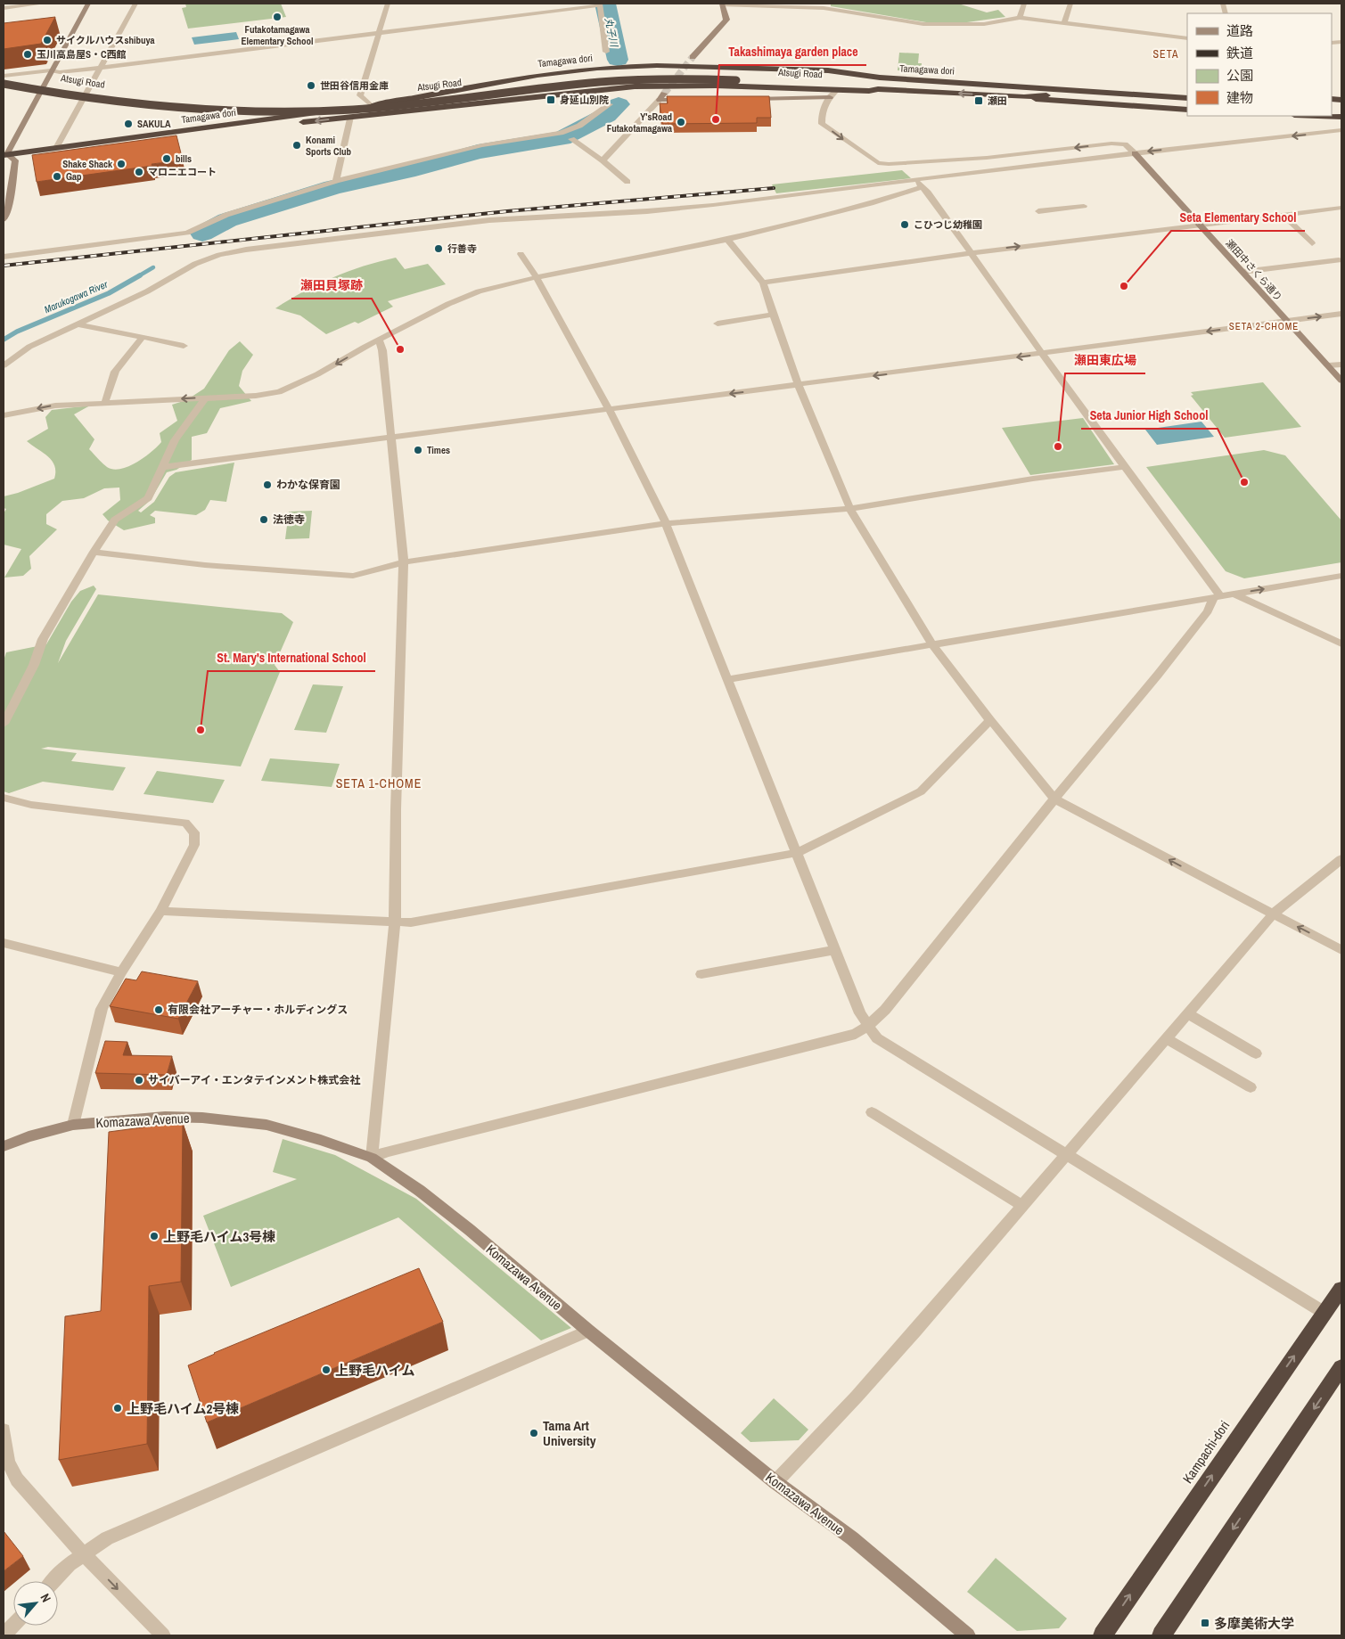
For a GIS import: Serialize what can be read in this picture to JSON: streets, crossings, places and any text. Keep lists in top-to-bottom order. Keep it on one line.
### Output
{"streets":{"highway":["Tamagawa dori","Atsugi Road","Kampachi-dori"],"street":["瀬田中さくら通り","Komazawa Avenue"]},"crossings":[["Tamagawa dori","Atsugi Road"]],"districts":["SETA","SETA 2-CHOME","SETA 1-CHOME"],"water":["丸子川","Marukogawa River"],"places":{"other":["Futakotamagawa Elementary School","サイクルハウスshibuya","玉川高島屋S・C西館","世田谷信用金庫","Takashimaya garden place","Y'sRoad Futakotamagawa","SAKULA","Konami Sports Club","bills","Shake Shack","マロニエコート","Gap","こひつじ幼稚園","行善寺","Seta Elementary School","瀬田貝塚跡","瀬田東広場","Times","Seta Junior High School","わかな保育園","法徳寺","St. Mary's International School","有限会社アーチャー・ホルディングス","サイバーアイ・エンタテインメント株式会社","上野毛ハイム3号棟","上野毛ハイム","上野毛ハイム2号棟","Tama Art University"],"transit":["身延山別院","瀬田","多摩美術大学"]},"legend":["道路","鉄道","公園","建物"],"north":"top right"}
